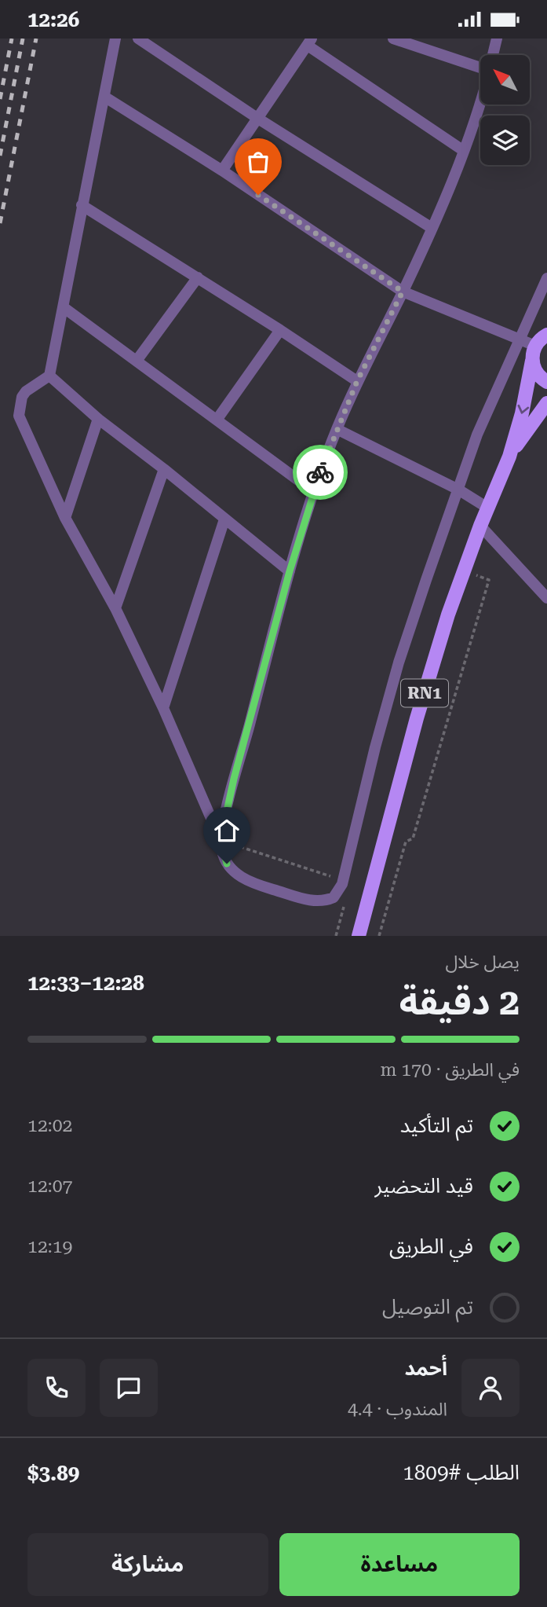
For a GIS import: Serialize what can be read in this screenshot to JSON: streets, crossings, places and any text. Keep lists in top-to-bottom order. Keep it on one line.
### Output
{"streets":{"main road":["RN1"]},"north":"top left","page":{"status":"12:26","heading":["2 دقيقة","يصل خلال","12:28–12:33"],"panel":["أحمد","المندوب · 4.4","الطلب #1809","$3.89"],"bar":"في الطريق · 170 m","list":[["تم التأكيد","12:02"],["قيد التحضير","12:07"],["في الطريق","12:19"],"تم التوصيل"],"buttons":["مساعدة","مشاركة"]}}
